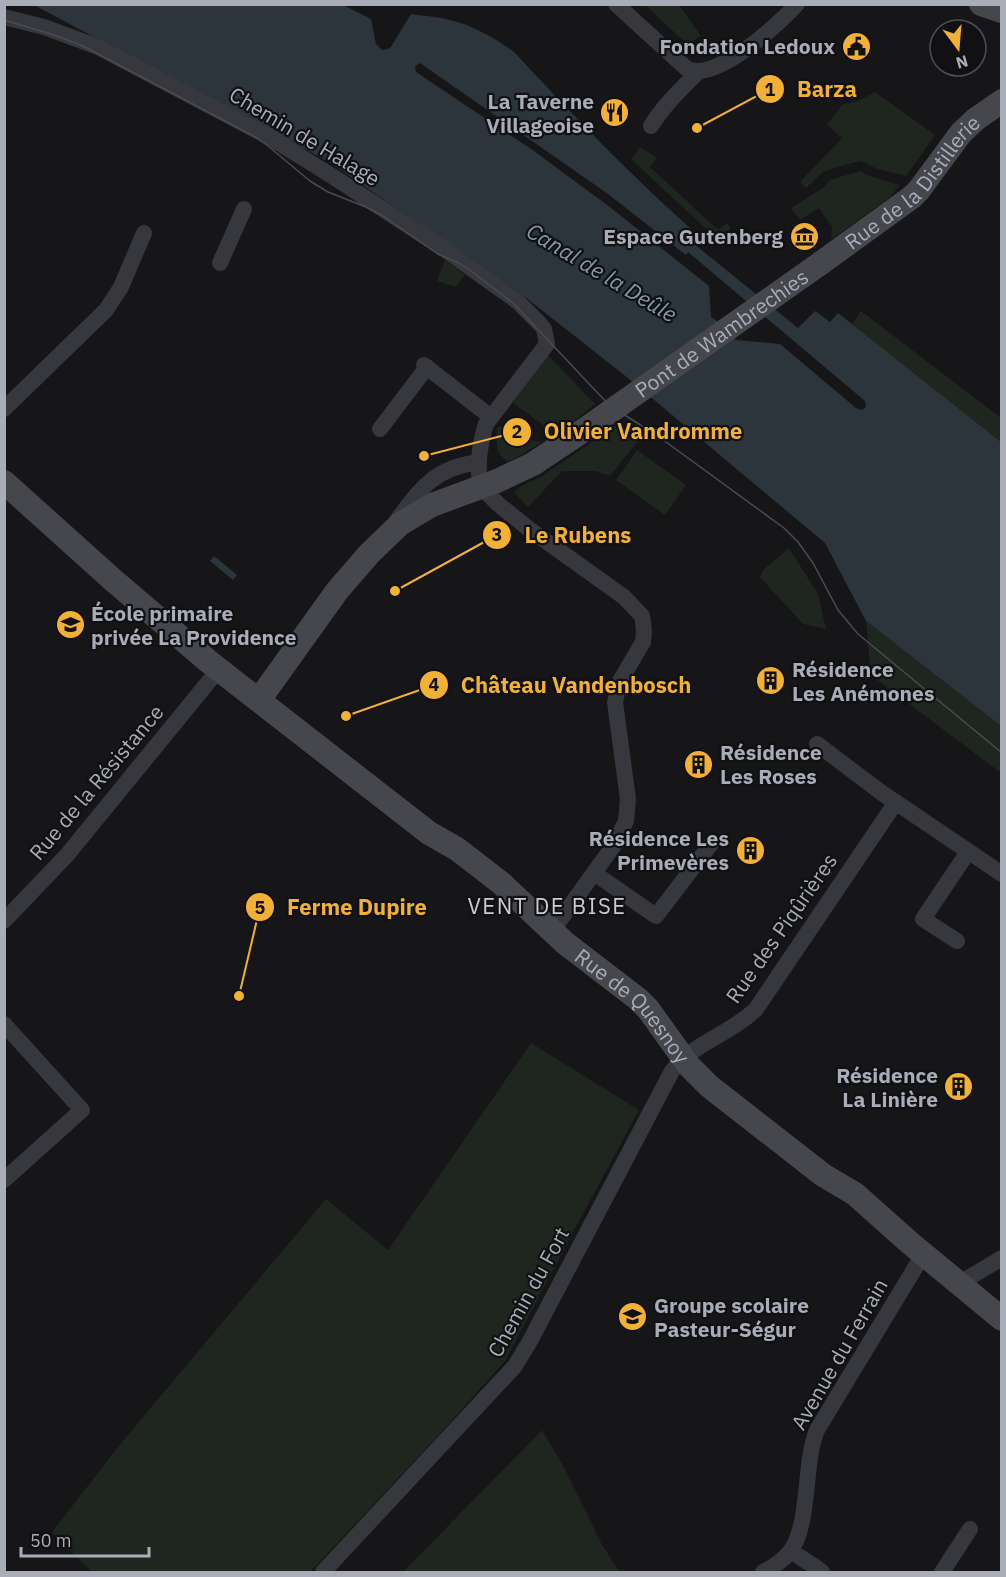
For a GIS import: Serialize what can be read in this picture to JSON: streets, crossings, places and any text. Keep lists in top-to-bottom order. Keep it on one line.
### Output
{"streets":{"street":["Chemin de Halage","Rue de la Distillerie","Pont de Wambrechies","Rue de la Résistance","Rue des Piqûrières","Rue de Quesnoy","Chemin du Fort","Avenue du Ferrain"]},"crossings":[["Rue de la Distillerie","Pont de Wambrechies"],["Pont de Wambrechies","Rue de Quesnoy"],["Rue de la Résistance","Rue de Quesnoy"],["Rue des Piqûrières","Rue de Quesnoy"],["Rue des Piqûrières","Chemin du Fort"],["Rue de Quesnoy","Chemin du Fort"],["Rue de Quesnoy","Avenue du Ferrain"]],"districts":["VENT DE BISE"],"water":["Canal de la Deûle"],"places":{"public building":["Fondation Ledoux"],"restaurant":["La Taverne Villageoise"],"other":["Barza","Olivier Vandromme","Le Rubens","Château Vandenbosch","Ferme Dupire"],"museum":["Espace Gutenberg"],"school or university":["École primaire privée La Providence","Groupe scolaire Pasteur-Ségur"],"building":["Résidence Les Anémones","Résidence Les Roses","Résidence Les Primevères","Résidence La Linière"]},"scale_bar":"50 m","north":"bottom"}
